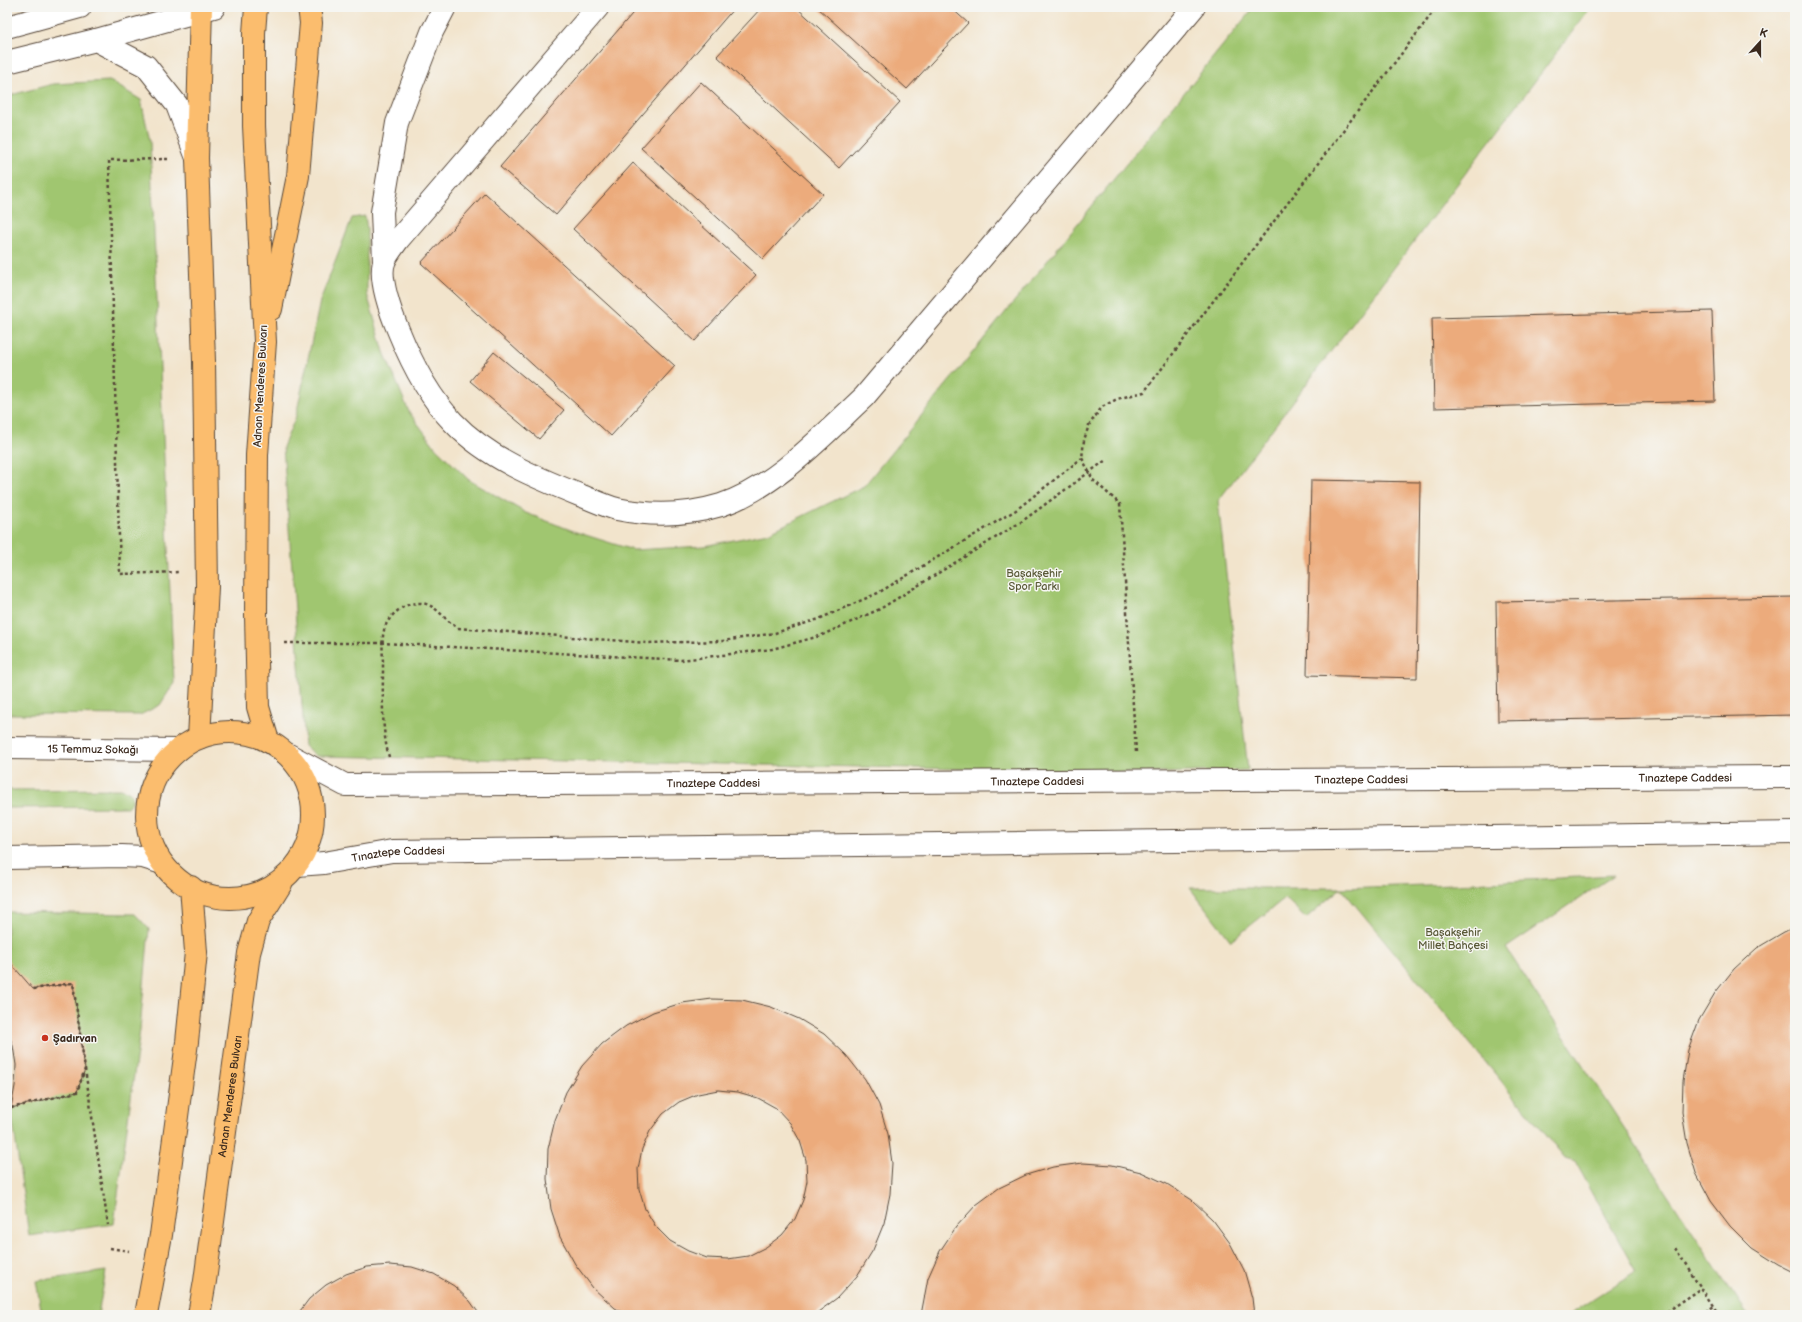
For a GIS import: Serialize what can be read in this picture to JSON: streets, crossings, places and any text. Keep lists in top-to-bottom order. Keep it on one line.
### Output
{"streets":{"main road":["Adnan Menderes Bulvarı"],"street":["15 Temmuz Sokağı","Tınaztepe Caddesi"]},"crossings":[["Adnan Menderes Bulvarı","15 Temmuz Sokağı"],["Adnan Menderes Bulvarı","Tınaztepe Caddesi"]],"parks":["Başakşehir Spor Parkı","Başakşehir Millet Bahçesi"],"places":["Şadırvan"],"north":"top"}
